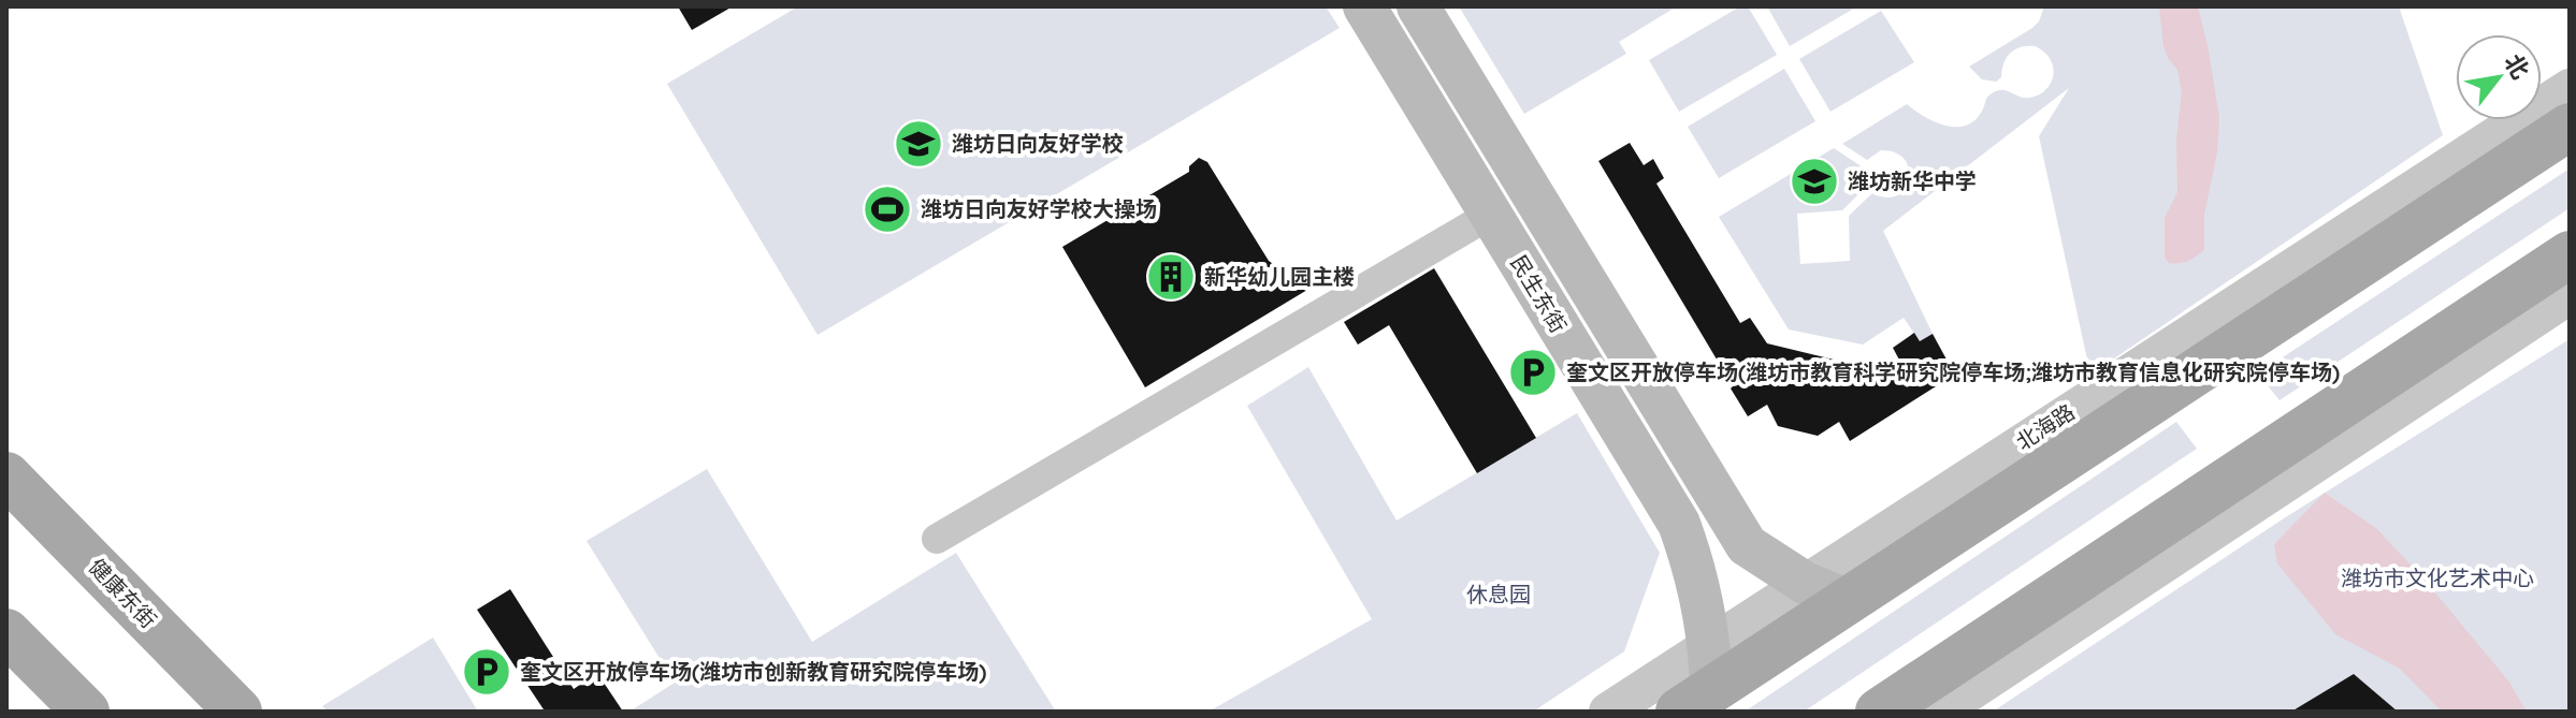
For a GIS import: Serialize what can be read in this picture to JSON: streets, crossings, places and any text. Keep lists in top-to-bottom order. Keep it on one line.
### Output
{"streets":{"main road":["民生东街","北海路","健康东街"]},"crossings":[["民生东街","北海路"]],"parks":["潍坊市文化艺术中心","休息园"],"places":{"school or university":["潍坊日向友好学校","潍坊新华中学"],"sports":["潍坊日向友好学校大操场"],"building":["新华幼儿园主楼"],"parking":["奎文区开放停车场(潍坊市教育科学研究院停车场;潍坊市教育信息化研究院停车场)","奎文区开放停车场(潍坊市创新教育研究院停车场)"]},"north":"top right"}
